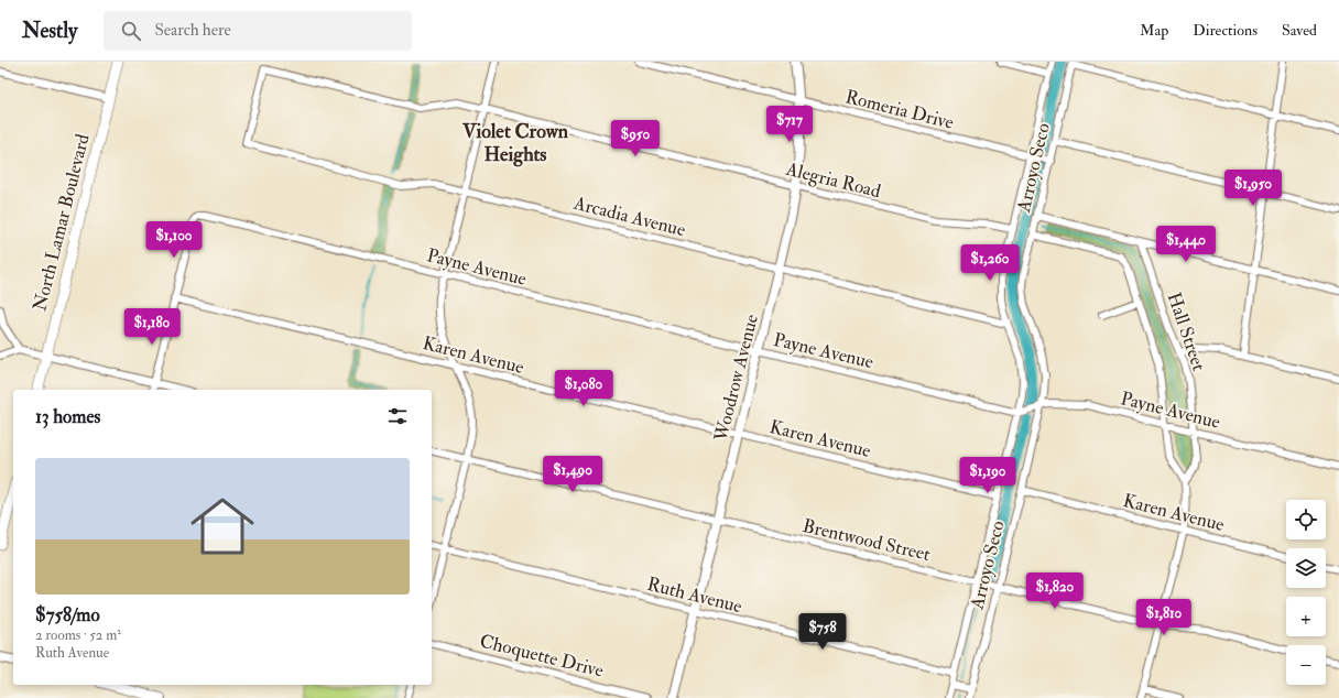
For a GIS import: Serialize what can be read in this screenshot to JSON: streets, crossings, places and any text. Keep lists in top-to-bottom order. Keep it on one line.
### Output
{"streets":{"main road":["North Lamar Boulevard"],"street":["Romeria Drive","Arroyo Seco","Alegria Road","Arcadia Avenue","Payne Avenue","Hall Street","Karen Avenue","Woodrow Avenue","Brentwood Street","Ruth Avenue","Choquette Drive"]},"crossings":[["Romeria Drive","Arroyo Seco"],["Romeria Drive","Woodrow Avenue"],["Arroyo Seco","Alegria Road"],["Arroyo Seco","Arcadia Avenue"],["Arroyo Seco","Payne Avenue"],["Arroyo Seco","Karen Avenue"],["Arroyo Seco","Brentwood Street"],["Arroyo Seco","Ruth Avenue"],["Alegria Road","Arcadia Avenue"],["Alegria Road","Woodrow Avenue"],["Arcadia Avenue","Woodrow Avenue"],["Payne Avenue","Hall Street"],["Payne Avenue","Karen Avenue"],["Payne Avenue","Woodrow Avenue"],["Karen Avenue","Woodrow Avenue"],["Woodrow Avenue","Brentwood Street"],["Woodrow Avenue","Ruth Avenue"]],"districts":["Violet Crown Heights"],"page":{"header":"Nestly","search":"Search here","nav":["Map","Directions","Saved"],"price":["$717","$950","$1,950","$1,100","$1,440","$1,260","$1,180","$1,080","$1,490","$1,190","$1,820","$1,810","$758"],"heading":"13 homes","list":[{"name":"$758/mo","note":"2 rooms · 52 m² · Ruth Avenue"}],"map_buttons":["+","−"]}}
